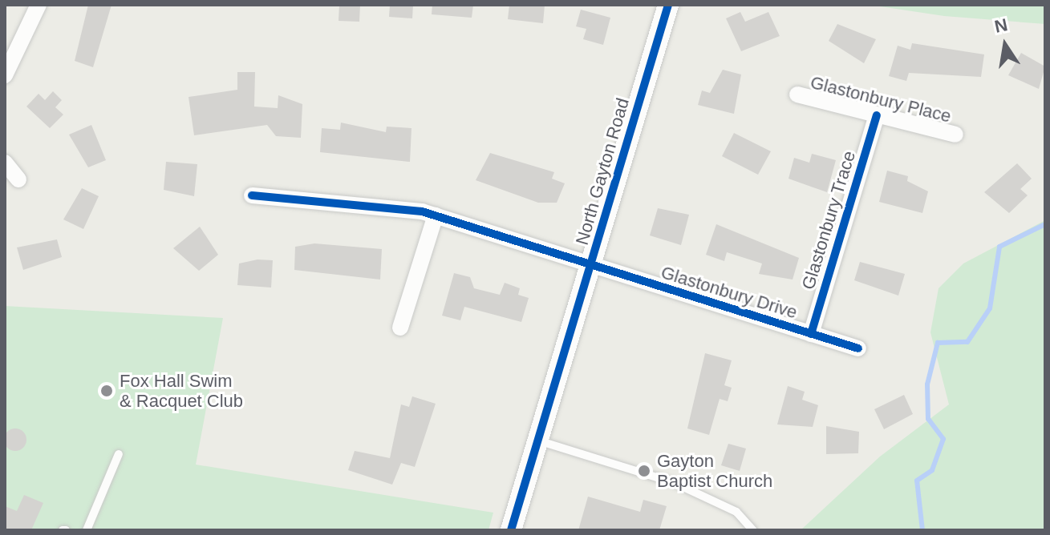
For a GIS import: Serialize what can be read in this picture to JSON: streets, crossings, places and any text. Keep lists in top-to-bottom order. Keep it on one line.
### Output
{"streets":{"street":["Glastonbury Place","North Gayton Road","Glastonbury Trace","Glastonbury Drive"]},"crossings":[["Glastonbury Place","Glastonbury Trace"],["North Gayton Road","Glastonbury Drive"],["Glastonbury Trace","Glastonbury Drive"]],"places":["Fox Hall Swim & Racquet Club","Gayton Baptist Church"],"north":"top"}
